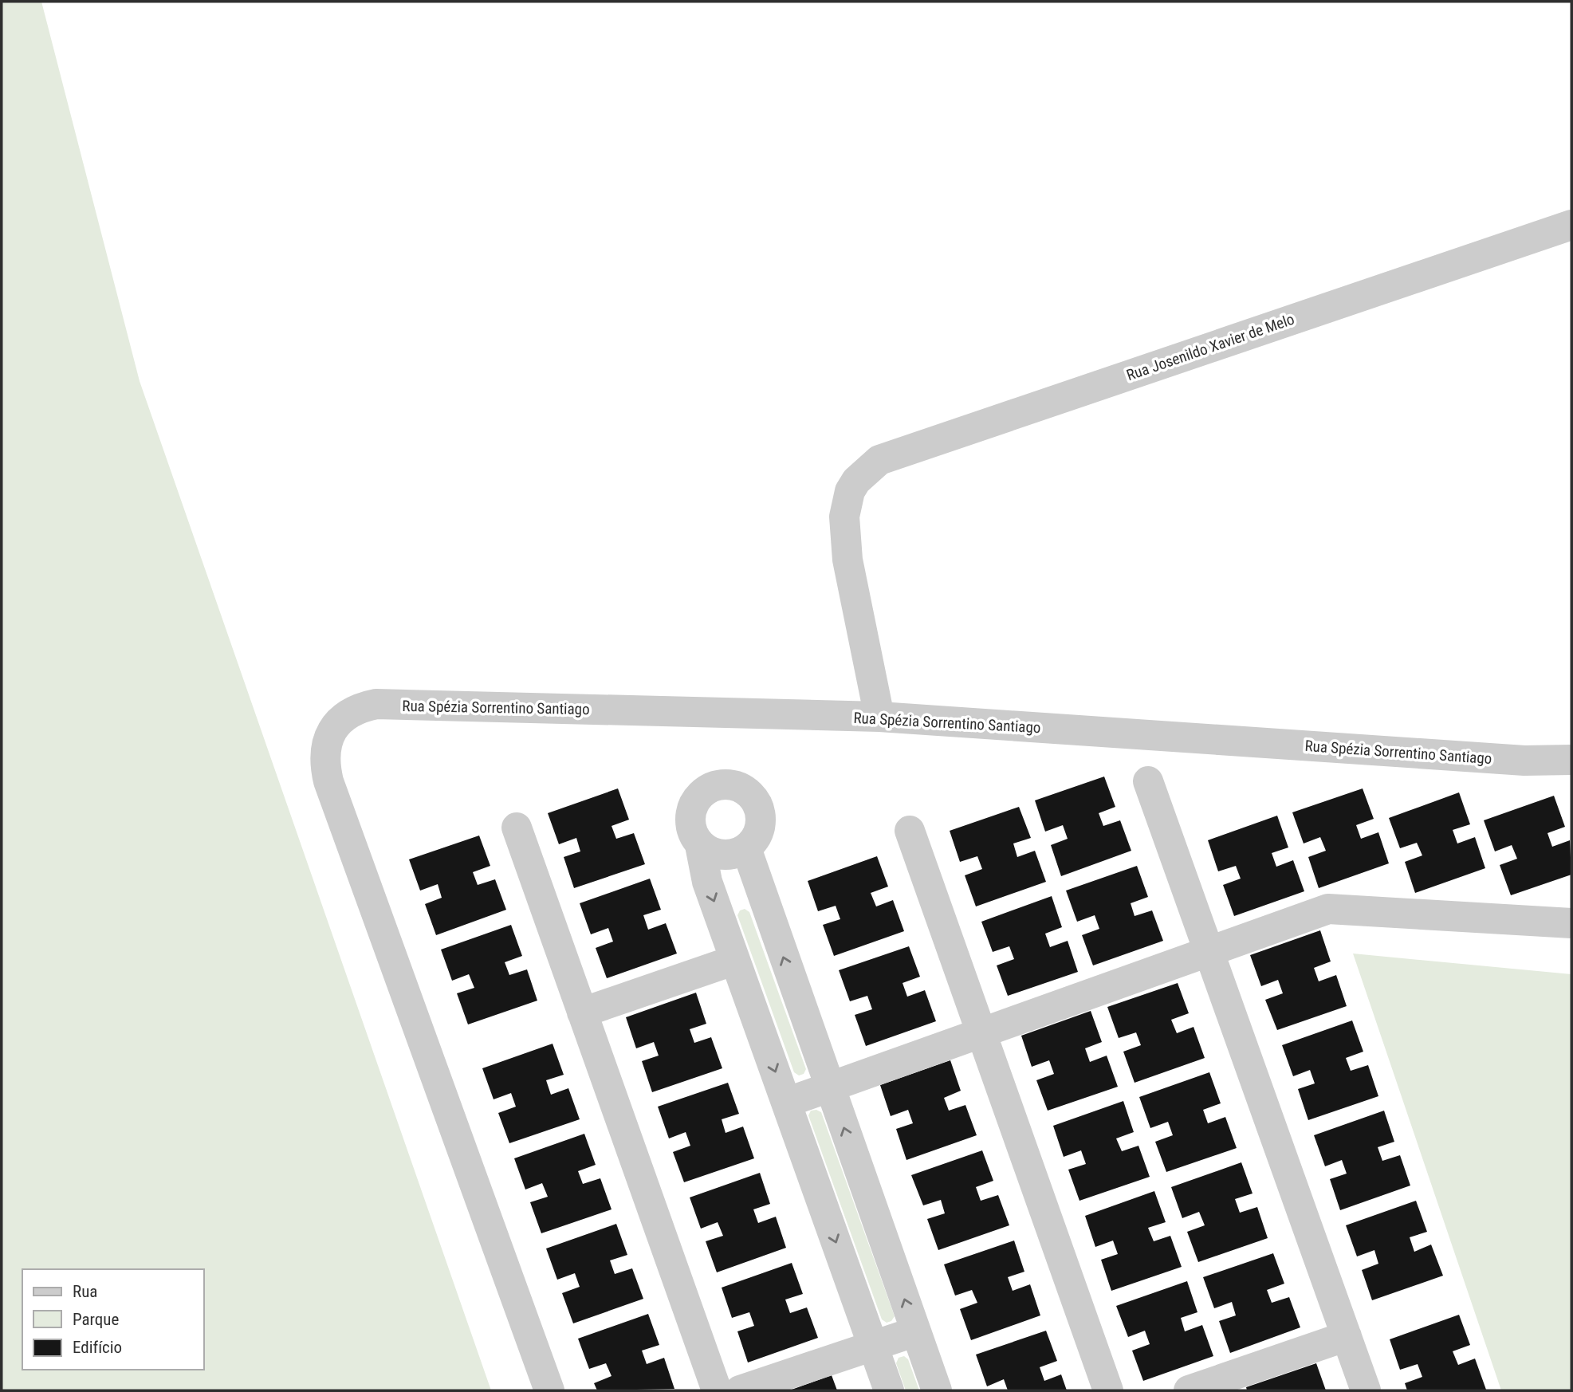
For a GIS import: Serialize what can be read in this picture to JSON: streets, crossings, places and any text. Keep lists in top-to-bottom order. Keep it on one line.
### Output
{"streets":{"street":["Rua Josenildo Xavier de Melo","Rua Spézia Sorrentino Santiago"]},"crossings":[["Rua Josenildo Xavier de Melo","Rua Spézia Sorrentino Santiago"]],"legend":["Rua","Parque","Edifício"]}
